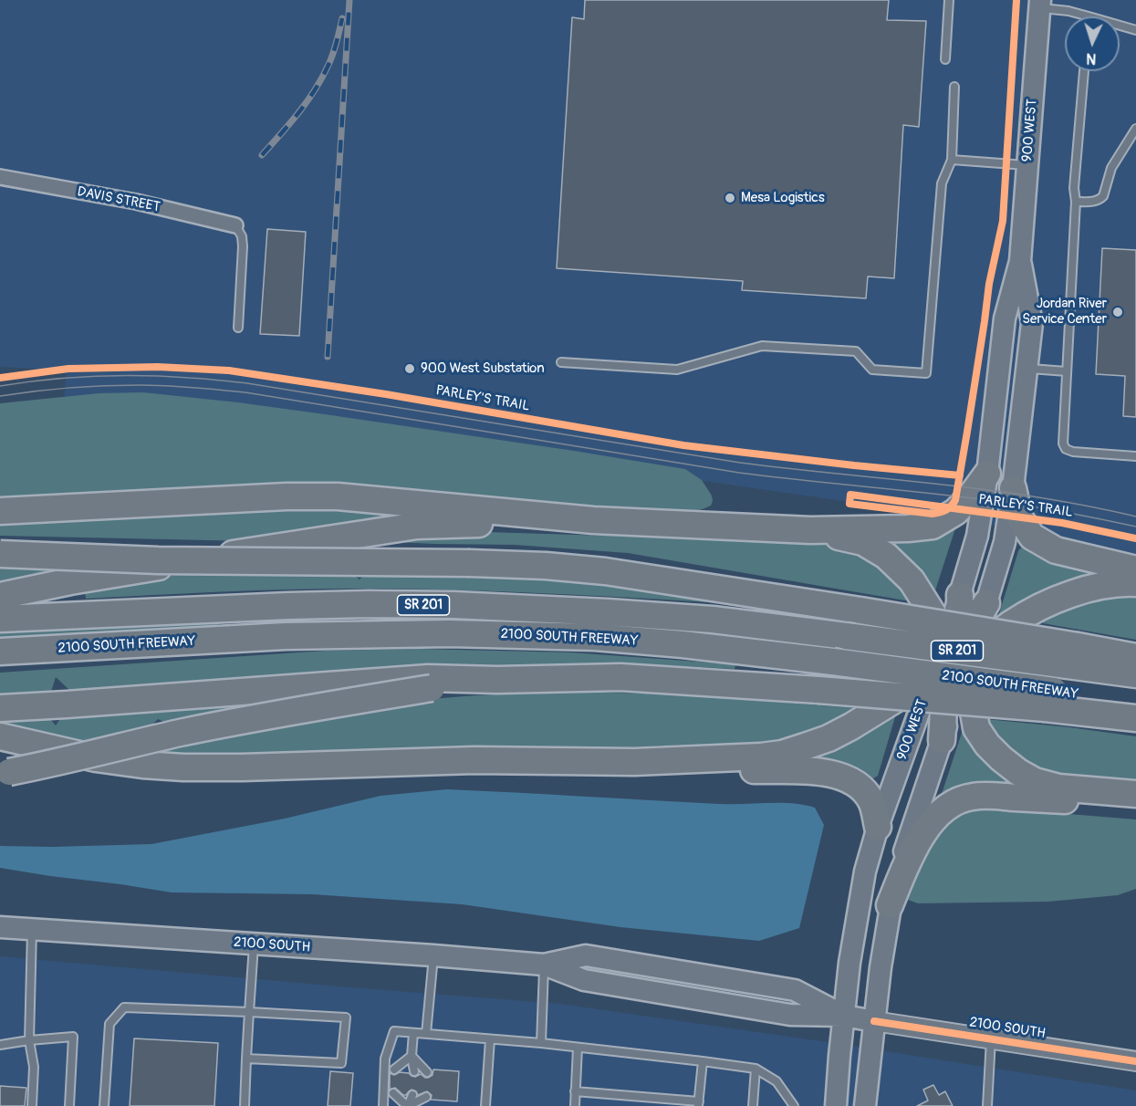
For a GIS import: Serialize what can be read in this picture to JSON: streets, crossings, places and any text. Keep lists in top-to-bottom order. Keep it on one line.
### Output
{"streets":{"highway":["SR 201","2100 SOUTH FREEWAY"],"main road":["900 WEST","2100 SOUTH"],"street":["DAVIS STREET"],"cycle path":["PARLEY'S TRAIL"]},"crossings":[["900 WEST","2100 SOUTH"]],"places":["Mesa Logistics","Jordan River Service Center","900 West Substation"],"north":"bottom"}
